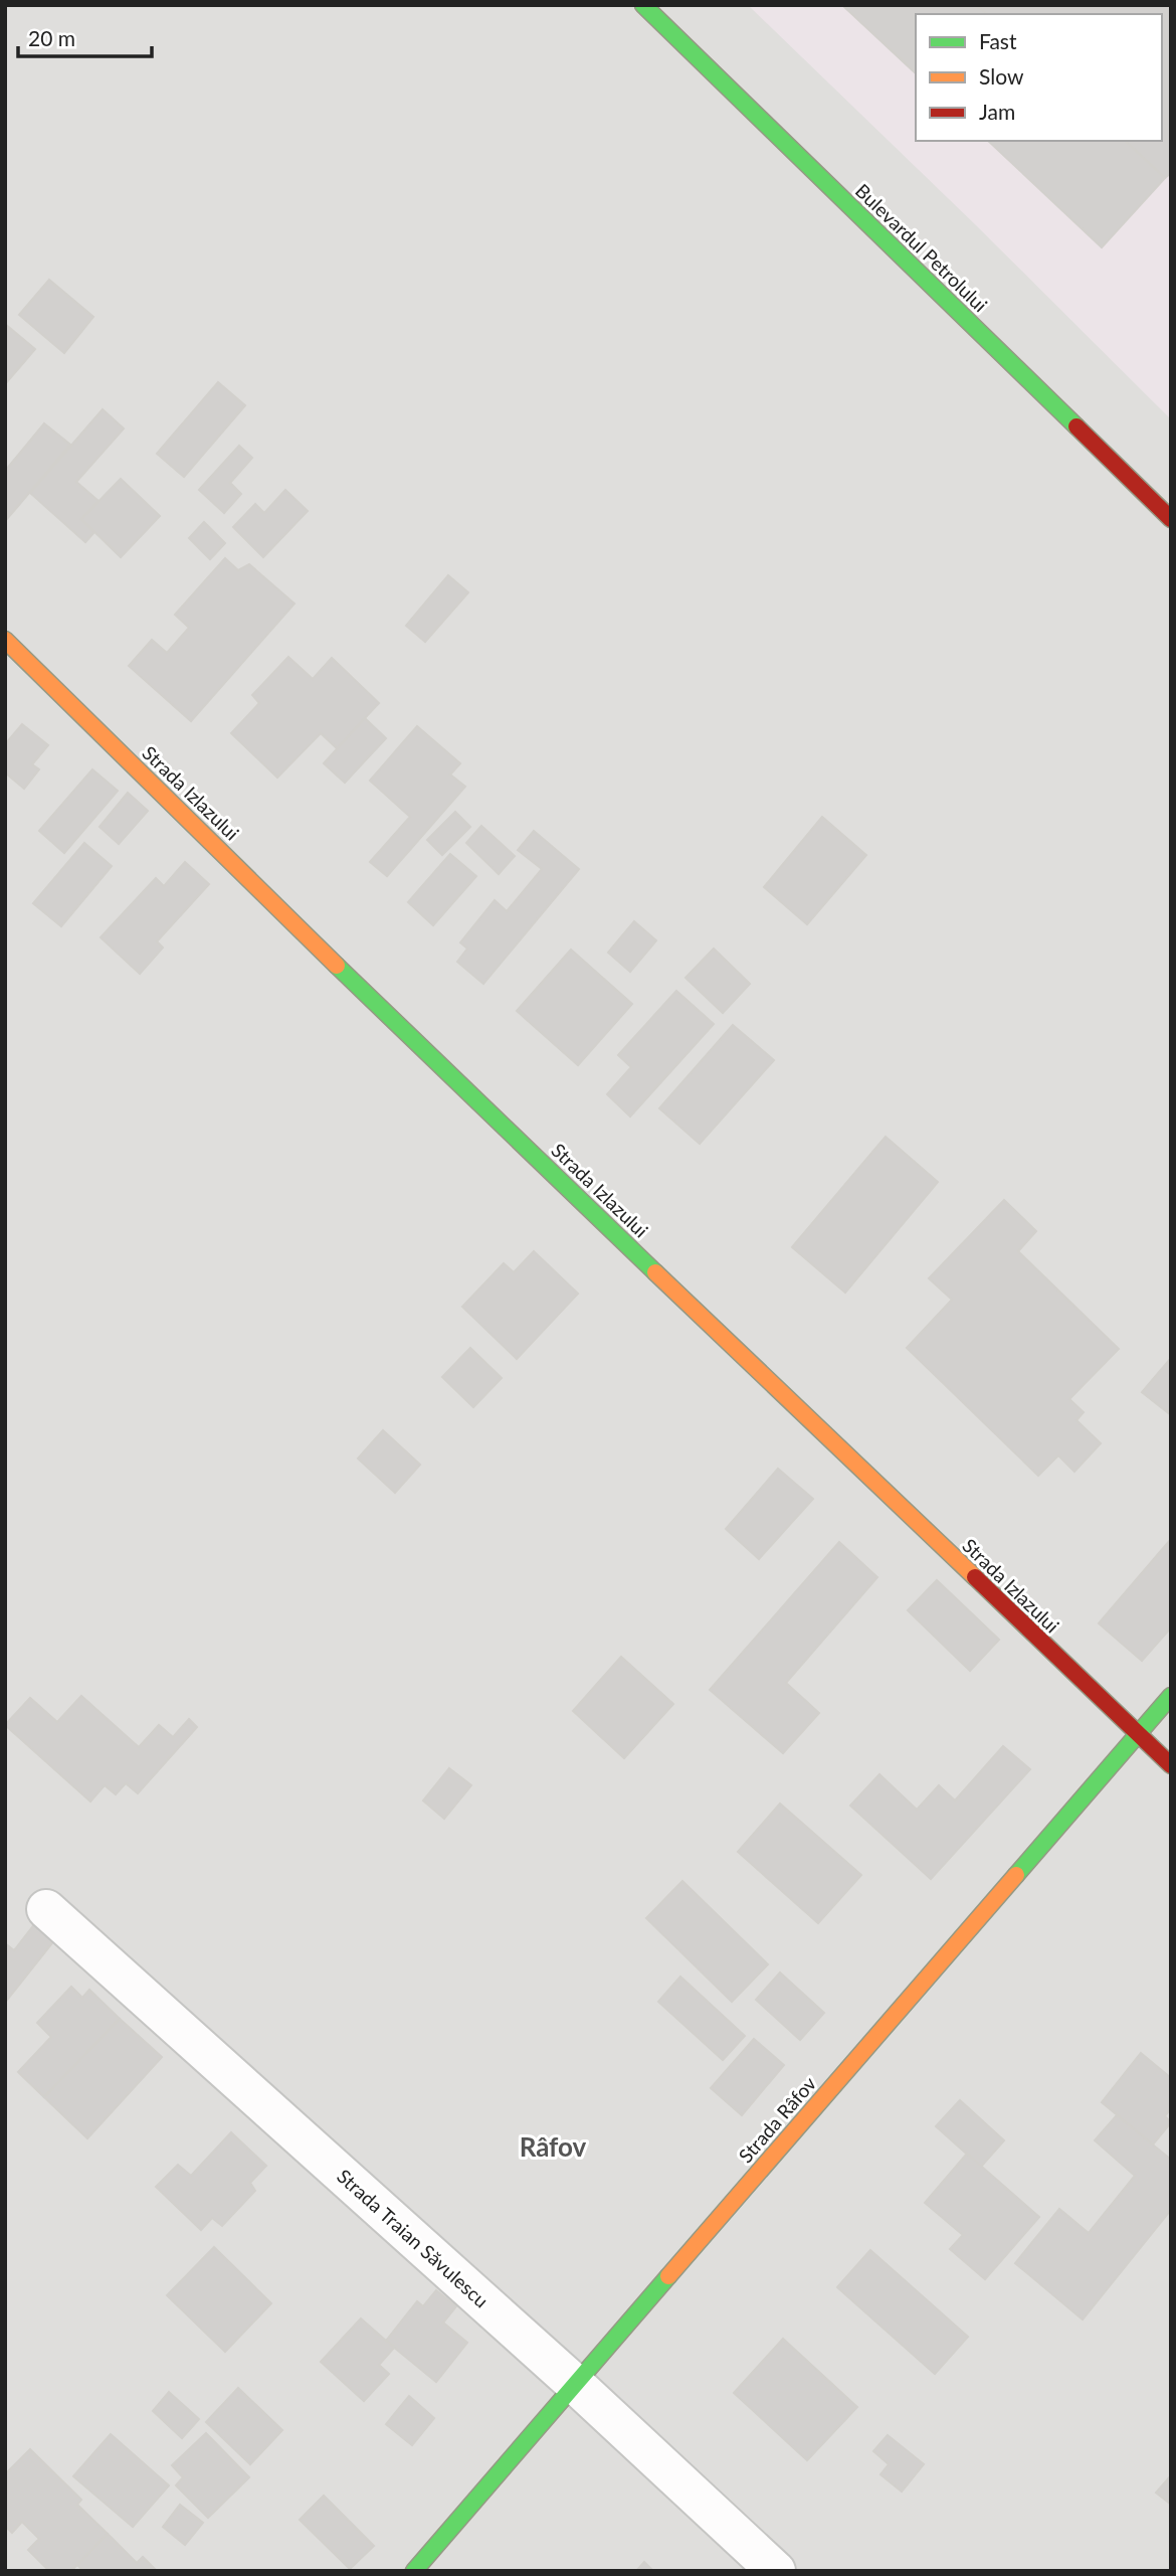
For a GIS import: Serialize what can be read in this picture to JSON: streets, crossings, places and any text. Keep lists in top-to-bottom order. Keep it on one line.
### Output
{"streets":{"street":["Bulevardul Petrolului","Strada Izlazului","Strada Râfov","Strada Traian Săvulescu"]},"crossings":[["Strada Izlazului","Strada Râfov"],["Strada Râfov","Strada Traian Săvulescu"]],"districts":["Râfov"],"legend":["Fast","Slow","Jam"],"scale_bar":"20 m"}
